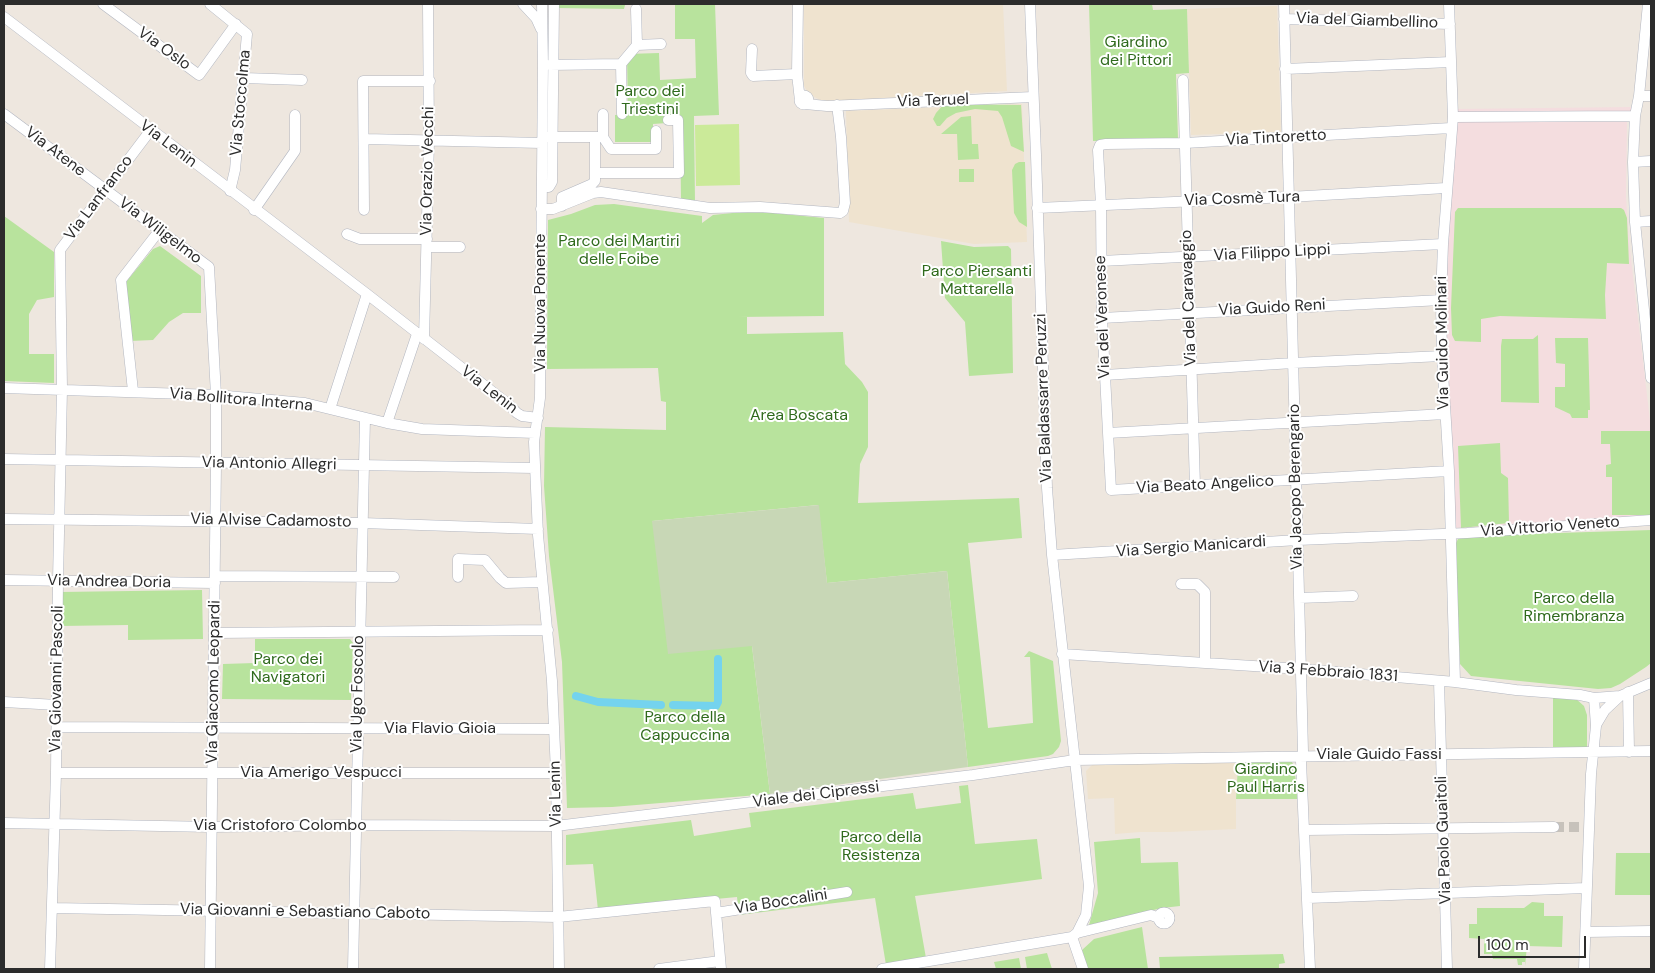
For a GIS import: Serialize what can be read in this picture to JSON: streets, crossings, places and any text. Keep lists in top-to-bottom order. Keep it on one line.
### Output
{"streets":{"street":["Via del Giambellino","Via Oslo","Via Teruel","Via Stoccolma","Via Tintoretto","Via Lenin","Via Atene","Via Orazio Vecchi","Via Lanfranco","Via Cosmè Tura","Via Wiligelmo","Via Filippo Lippi","Via del Caravaggio","Via Nuova Ponente","Via Guido Reni","Via del Veronese","Via Guido Molinari","Via Baldassarre Peruzzi","Via Bollitora Interna","Via Antonio Allegri","Via Beato Angelico","Via Jacopo Berengario","Via Alvise Cadamosto","Via Vittorio Veneto","Via Sergio Manicardi","Via Andrea Doria","Via 3 Febbraio 1831","Via Giovanni Pascoli","Via Giacomo Leopardi","Via Ugo Foscolo","Via Flavio Gioia","Viale Guido Fassi","Via Amerigo Vespucci","Viale dei Cipressi","Via Cristoforo Colombo","Via Paolo Guaitoli","Via Boccalini","Via Giovanni e Sebastiano Caboto"]},"crossings":[["Via del Giambellino","Via Guido Molinari"],["Via del Giambellino","Via Jacopo Berengario"],["Via Oslo","Via Stoccolma"],["Via Teruel","Via Baldassarre Peruzzi"],["Via Stoccolma","Via Lenin"],["Via Tintoretto","Via del Caravaggio"],["Via Tintoretto","Via del Veronese"],["Via Tintoretto","Via Guido Molinari"],["Via Tintoretto","Via Jacopo Berengario"],["Via Lenin","Via Orazio Vecchi"],["Via Lenin","Via Lanfranco"],["Via Lenin","Via Nuova Ponente"],["Via Lenin","Via Bollitora Interna"],["Via Lenin","Via Antonio Allegri"],["Via Lenin","Via Alvise Cadamosto"],["Via Lenin","Via Flavio Gioia"],["Via Lenin","Via Amerigo Vespucci"],["Via Lenin","Viale dei Cipressi"],["Via Lenin","Via Cristoforo Colombo"],["Via Lenin","Via Giovanni e Sebastiano Caboto"],["Via Atene","Via Lanfranco"],["Via Atene","Via Wiligelmo"],["Via Orazio Vecchi","Via Bollitora Interna"],["Via Lanfranco","Via Wiligelmo"],["Via Lanfranco","Via Bollitora Interna"],["Via Lanfranco","Via Giovanni Pascoli"],["Via Cosmè Tura","Via del Caravaggio"],["Via Cosmè Tura","Via del Veronese"],["Via Cosmè Tura","Via Guido Molinari"],["Via Cosmè Tura","Via Baldassarre Peruzzi"],["Via Cosmè Tura","Via Jacopo Berengario"],["Via Wiligelmo","Via Bollitora Interna"],["Via Wiligelmo","Via Giacomo Leopardi"],["Via Filippo Lippi","Via del Caravaggio"],["Via Filippo Lippi","Via del Veronese"],["Via Filippo Lippi","Via Guido Molinari"],["Via Filippo Lippi","Via Jacopo Berengario"],["Via del Caravaggio","Via Guido Reni"],["Via del Caravaggio","Via Beato Angelico"],["Via Guido Reni","Via del Veronese"],["Via Guido Reni","Via Guido Molinari"],["Via Guido Reni","Via Jacopo Berengario"],["Via del Veronese","Via Beato Angelico"],["Via Guido Molinari","Via Beato Angelico"],["Via Guido Molinari","Via Vittorio Veneto"],["Via Guido Molinari","Via Sergio Manicardi"],["Via Guido Molinari","Via 3 Febbraio 1831"],["Via Baldassarre Peruzzi","Via Sergio Manicardi"],["Via Baldassarre Peruzzi","Via 3 Febbraio 1831"],["Via Baldassarre Peruzzi","Viale Guido Fassi"],["Via Baldassarre Peruzzi","Viale dei Cipressi"],["Via Bollitora Interna","Via Giovanni Pascoli"],["Via Bollitora Interna","Via Giacomo Leopardi"],["Via Bollitora Interna","Via Ugo Foscolo"],["Via Antonio Allegri","Via Giovanni Pascoli"],["Via Antonio Allegri","Via Giacomo Leopardi"],["Via Antonio Allegri","Via Ugo Foscolo"],["Via Beato Angelico","Via Jacopo Berengario"],["Via Jacopo Berengario","Via Sergio Manicardi"],["Via Jacopo Berengario","Via 3 Febbraio 1831"],["Via Jacopo Berengario","Viale Guido Fassi"],["Via Alvise Cadamosto","Via Giovanni Pascoli"],["Via Alvise Cadamosto","Via Giacomo Leopardi"],["Via Alvise Cadamosto","Via Ugo Foscolo"],["Via Vittorio Veneto","Via Sergio Manicardi"],["Via Andrea Doria","Via Giovanni Pascoli"],["Via Andrea Doria","Via Giacomo Leopardi"],["Via Andrea Doria","Via Ugo Foscolo"],["Via 3 Febbraio 1831","Via Paolo Guaitoli"],["Via Giovanni Pascoli","Via Flavio Gioia"],["Via Giovanni Pascoli","Via Amerigo Vespucci"],["Via Giovanni Pascoli","Via Cristoforo Colombo"],["Via Giovanni Pascoli","Via Giovanni e Sebastiano Caboto"],["Via Giacomo Leopardi","Via Flavio Gioia"],["Via Giacomo Leopardi","Via Amerigo Vespucci"],["Via Giacomo Leopardi","Via Cristoforo Colombo"],["Via Giacomo Leopardi","Via Giovanni e Sebastiano Caboto"],["Via Ugo Foscolo","Via Flavio Gioia"],["Via Ugo Foscolo","Via Amerigo Vespucci"],["Via Ugo Foscolo","Via Cristoforo Colombo"],["Via Ugo Foscolo","Via Giovanni e Sebastiano Caboto"],["Viale Guido Fassi","Viale dei Cipressi"],["Viale Guido Fassi","Via Paolo Guaitoli"],["Viale dei Cipressi","Via Cristoforo Colombo"],["Via Boccalini","Via Giovanni e Sebastiano Caboto"]],"parks":["Giardino dei Pittori","Parco dei Triestini","Parco dei Martiri delle Foibe","Parco Piersanti Mattarella","Area Boscata","Parco della Rimembranza","Parco dei Navigatori","Parco della Cappuccina","Giardino Paul Harris","Parco della Resistenza"],"scale_bar":"100 m"}
